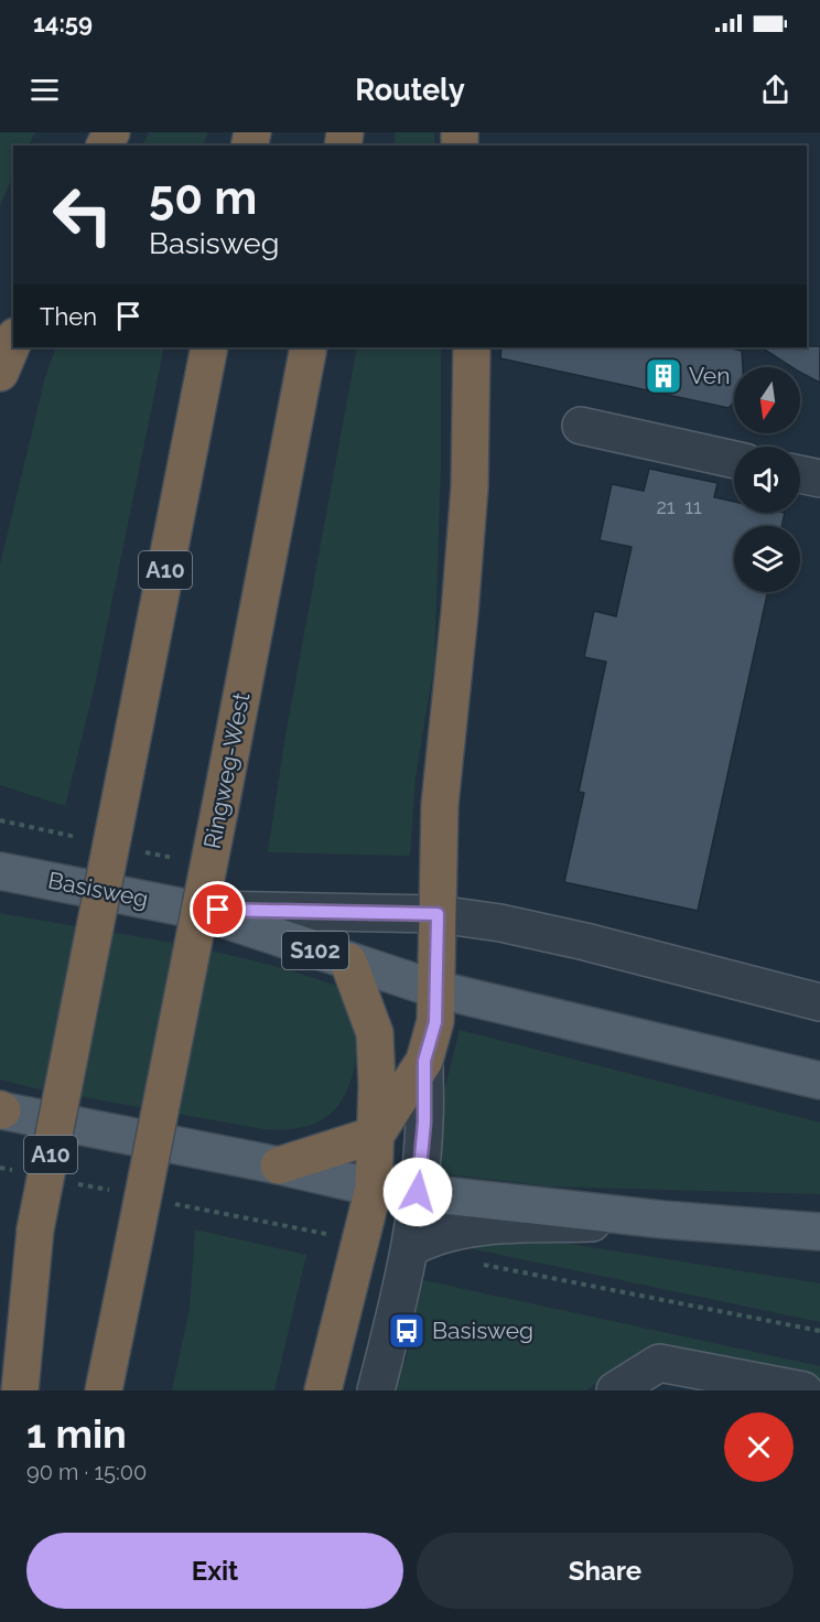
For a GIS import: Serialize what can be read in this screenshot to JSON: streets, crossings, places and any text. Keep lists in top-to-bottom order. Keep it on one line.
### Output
{"streets":{"highway":["A10","Ringweg-West"],"main road":["Basisweg","S102"]},"places":{"building":["Ven"],"bus stop":["Basisweg"]},"house_numbers":["21","11"],"north":"bottom","page":{"status":"14:59","header":"Routely","turn":["50 m","Basisweg"],"then":"Then","heading":["1 min","90 m · 15:00"],"buttons":["Exit","Share"]}}
